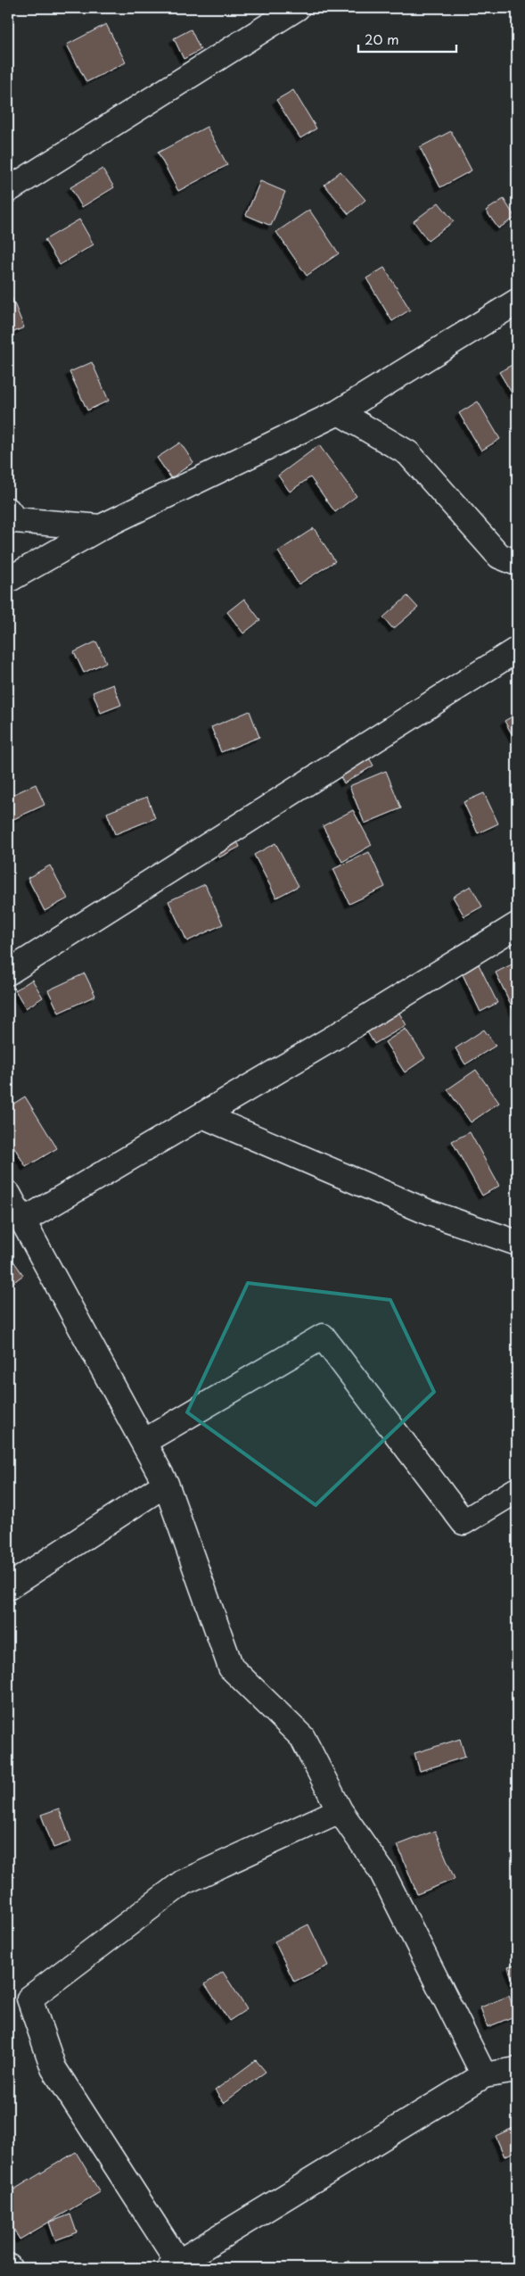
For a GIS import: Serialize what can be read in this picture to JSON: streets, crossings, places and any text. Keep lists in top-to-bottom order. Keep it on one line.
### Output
{"scale_bar":"20 m"}
